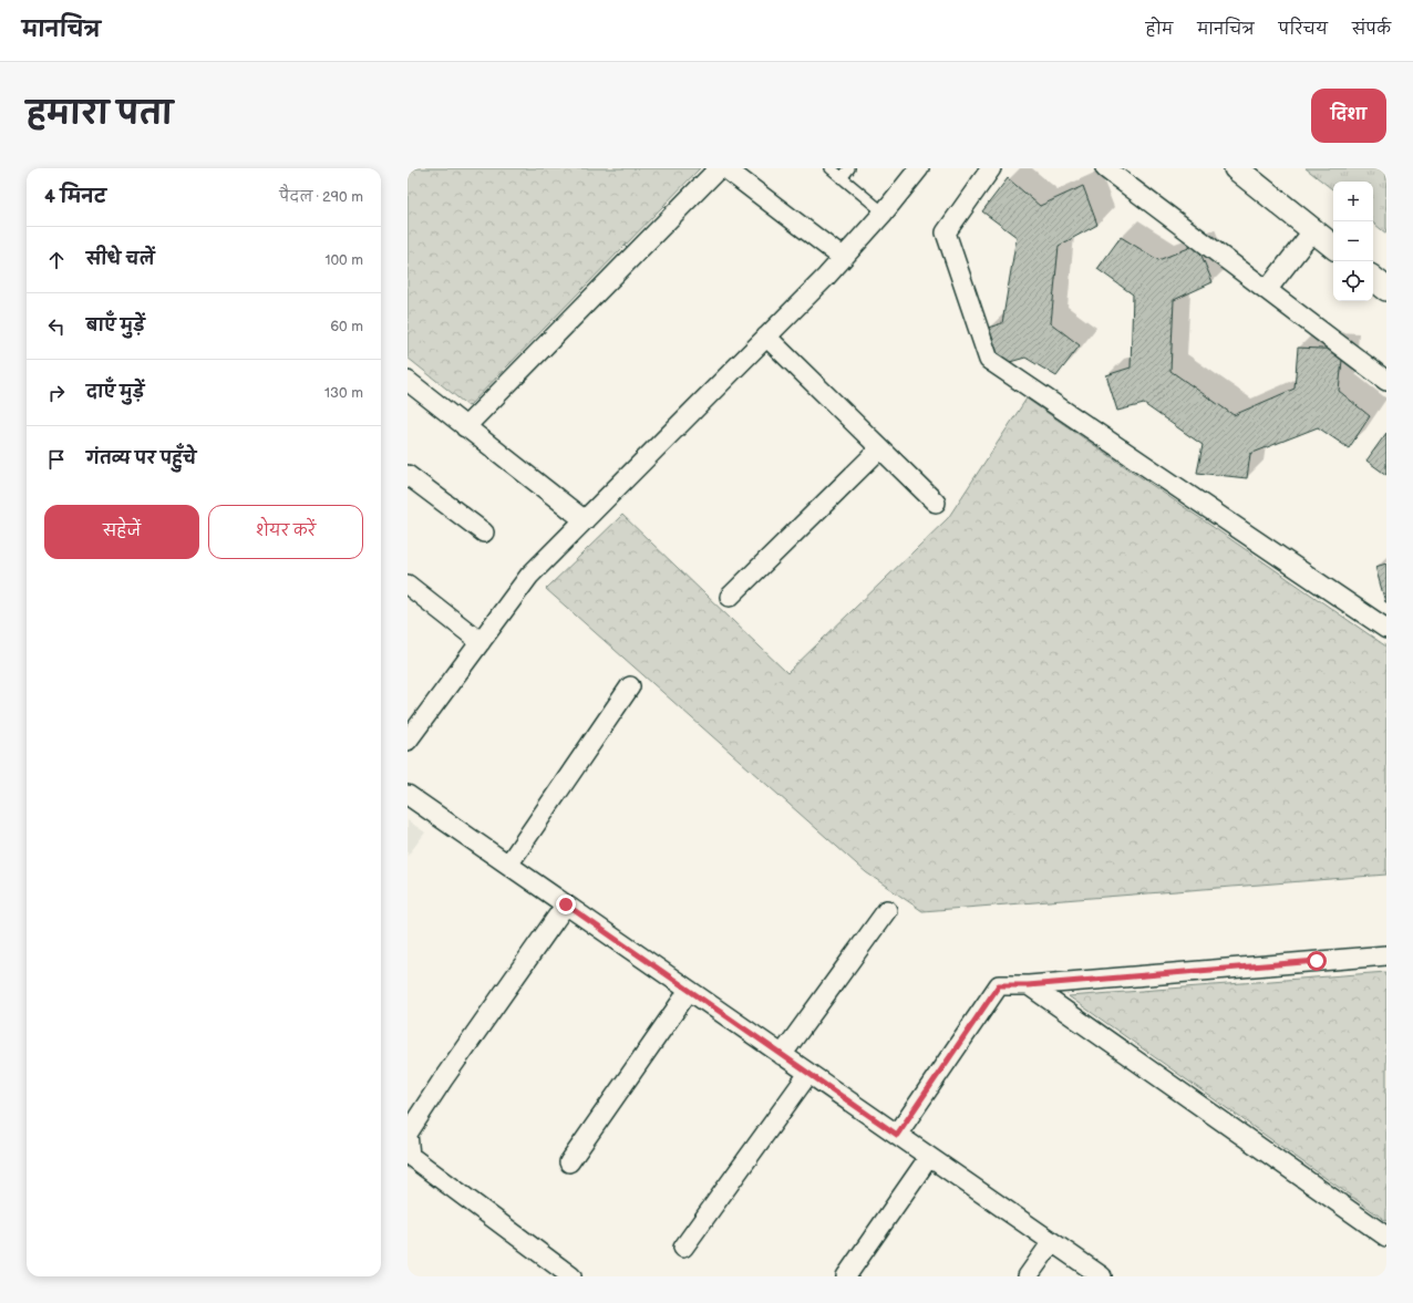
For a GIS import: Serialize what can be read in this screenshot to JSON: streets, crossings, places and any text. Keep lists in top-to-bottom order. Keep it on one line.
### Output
{"page":{"header":"मानचित्र","nav":["होम","मानचित्र","परिचय","संपर्क"],"title":"हमारा पता","buttons":["दिशा",["सहेजें","शेयर करें"]],"heading":["4 मिनट","पैदल · 290 m"],"map_buttons":["+","−"],"list":[["सीधे चलें","100 m"],["बाएँ मुड़ें","60 m"],["दाएँ मुड़ें","130 m"],"गंतव्य पर पहुँचे"]}}
